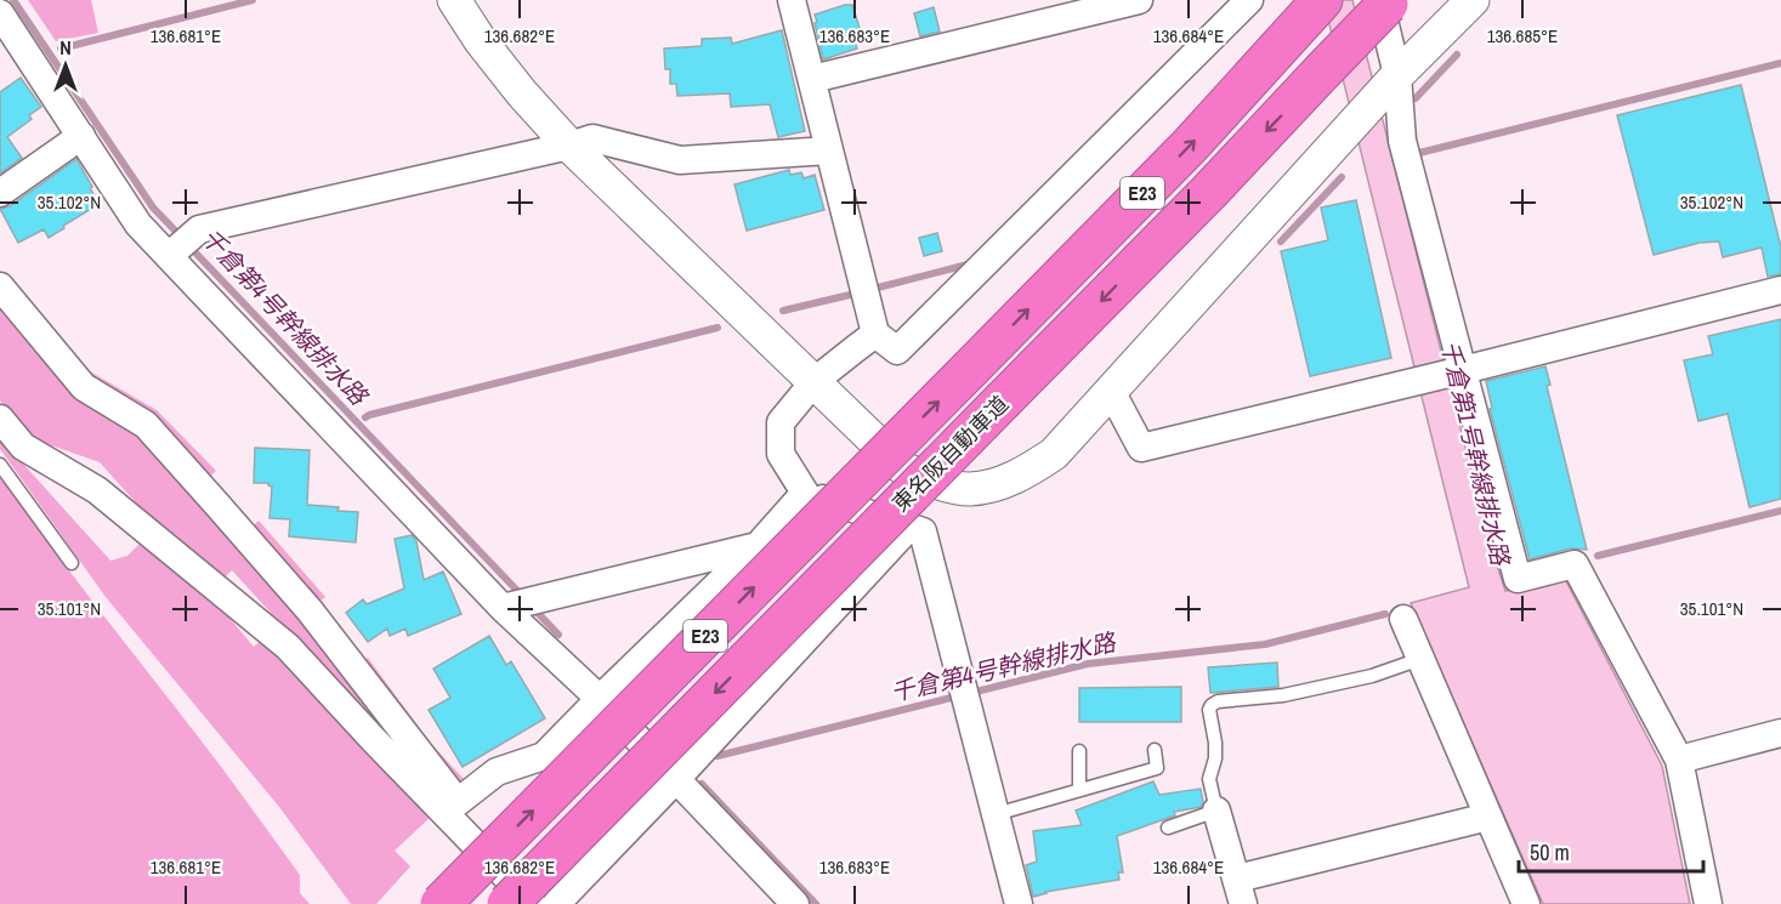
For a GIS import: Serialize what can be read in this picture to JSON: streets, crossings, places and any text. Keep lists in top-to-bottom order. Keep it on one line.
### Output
{"streets":{"highway":["E23","東名阪自動車道"]},"water":["千倉第4号幹線排水路","千倉第1号幹線排水路"],"scale_bar":"50 m","north":"top","coordinates":["136.681°E","136.682°E","136.683°E","136.684°E","136.685°E","35.102°N","35.101°N"]}
